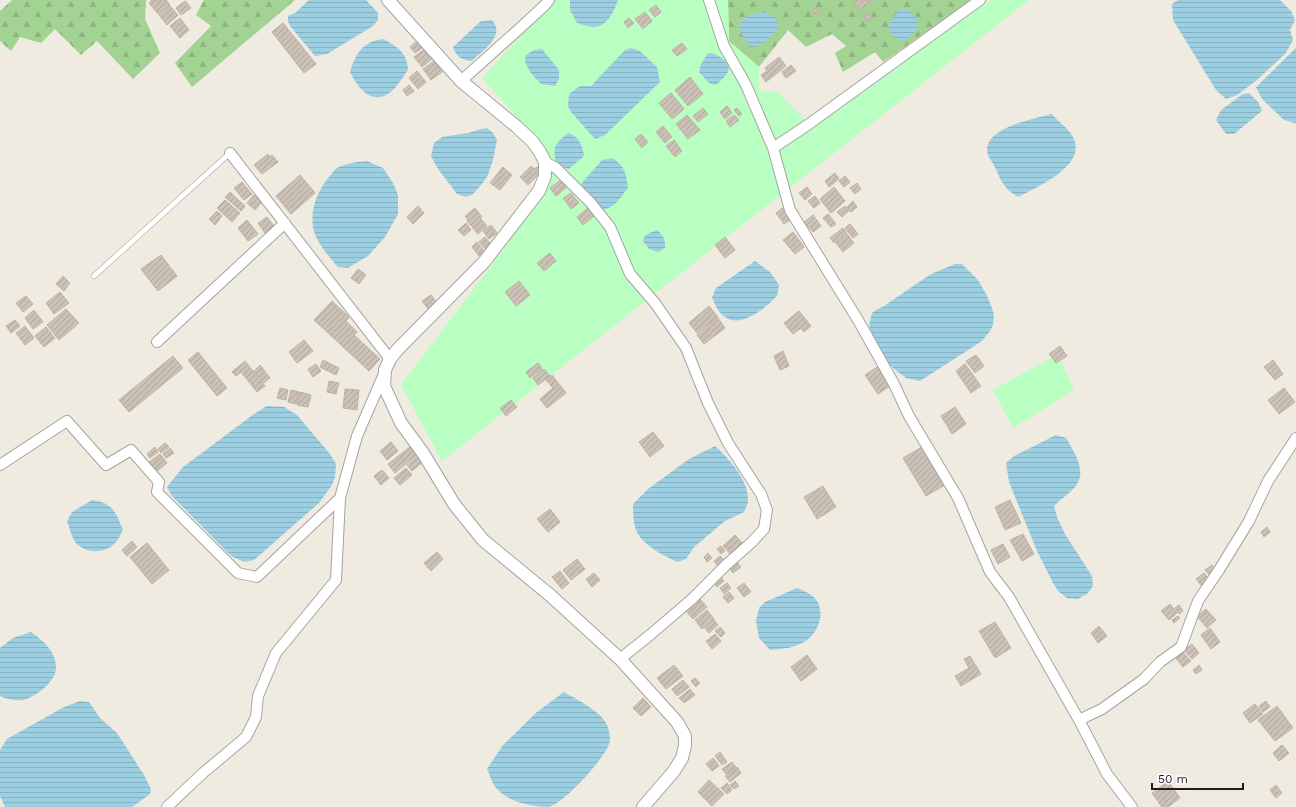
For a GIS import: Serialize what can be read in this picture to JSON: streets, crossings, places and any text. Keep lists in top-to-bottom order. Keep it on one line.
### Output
{"scale_bar":"50 m"}
